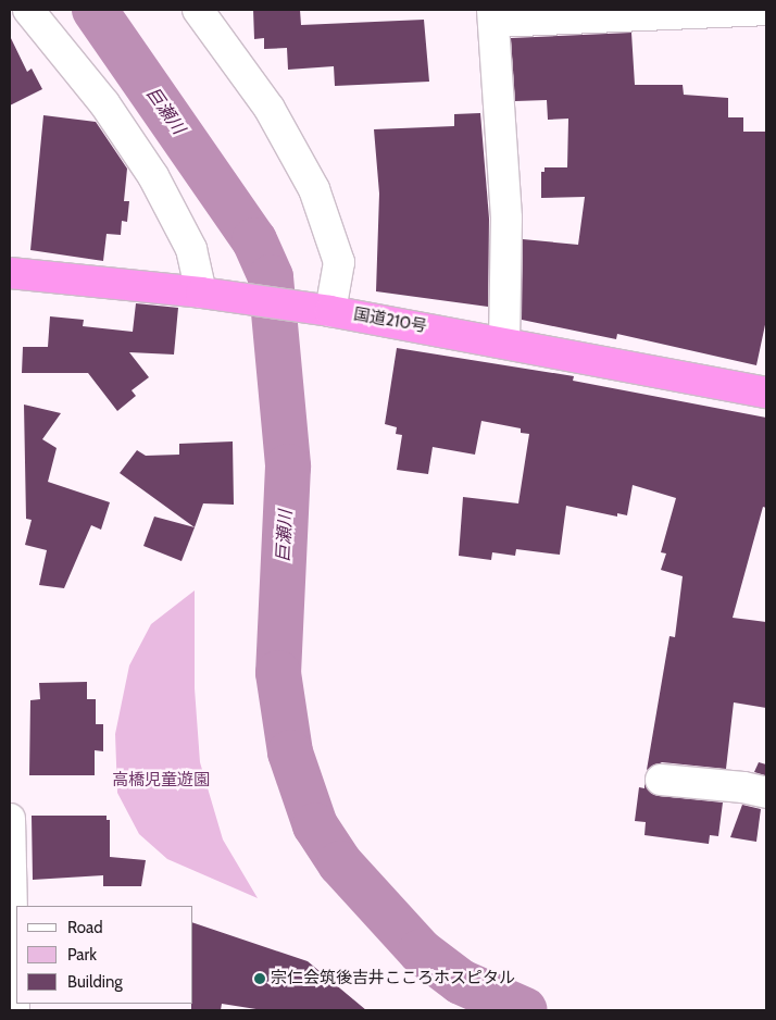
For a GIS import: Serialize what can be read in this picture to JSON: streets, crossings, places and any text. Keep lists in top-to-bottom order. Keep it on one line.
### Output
{"streets":{"highway":["国道210号"]},"water":["巨瀬川"],"parks":["高橋児童遊園"],"places":["宗仁会筑後吉井こころホスピタル"],"legend":["Road","Park","Building"]}
